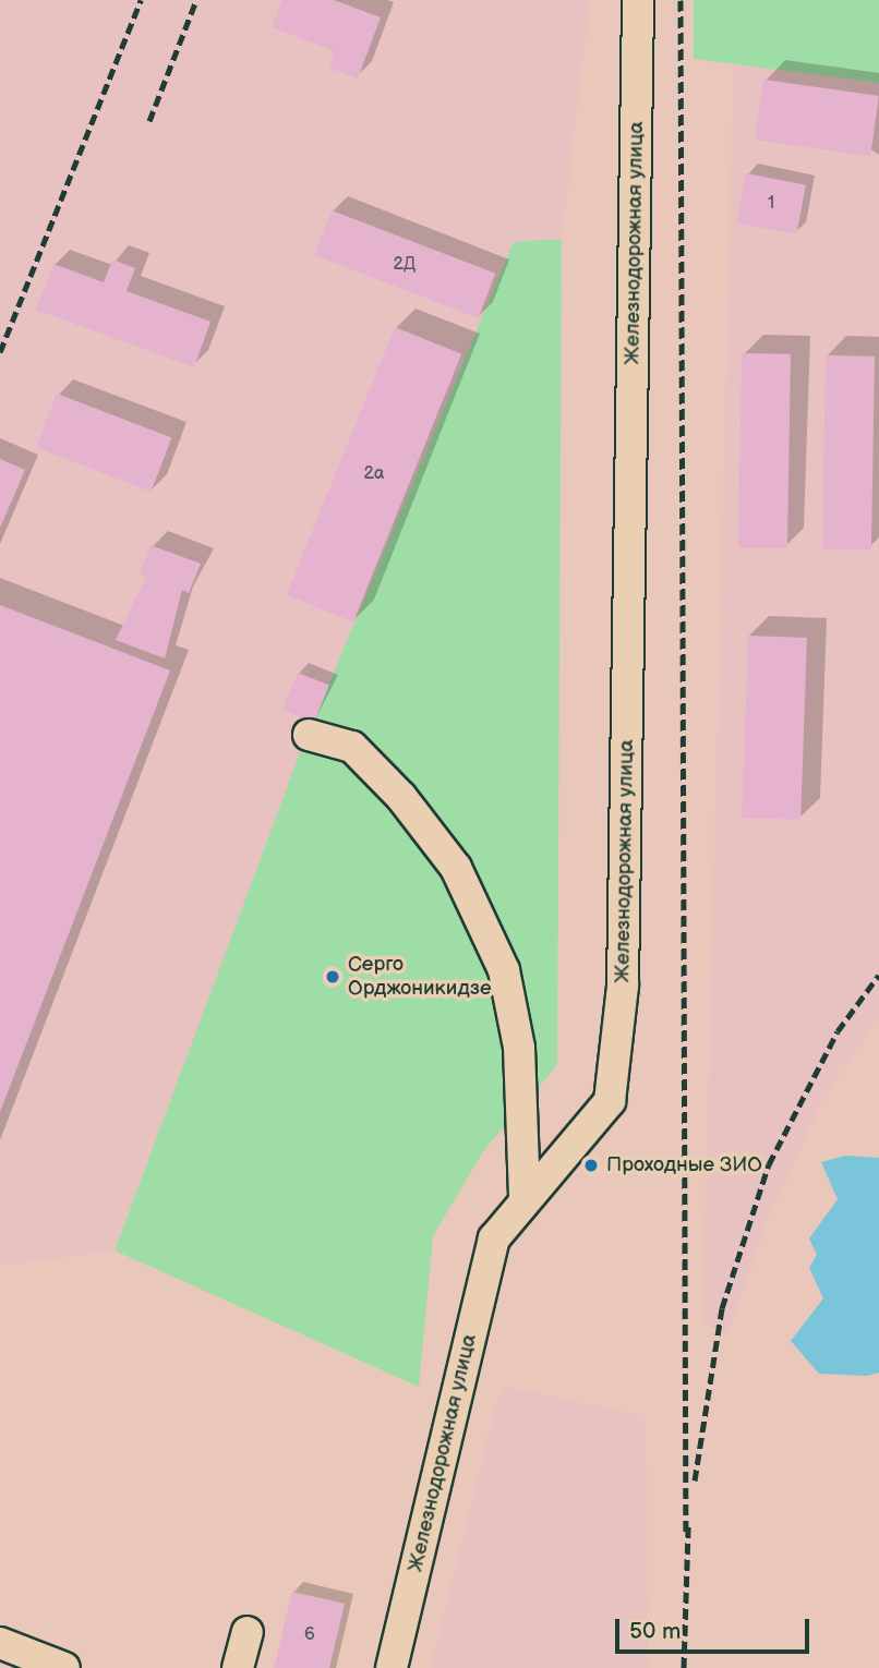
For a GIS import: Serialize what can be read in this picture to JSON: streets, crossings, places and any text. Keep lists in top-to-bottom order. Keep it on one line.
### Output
{"streets":{"street":["Железнодорожная улица"]},"places":["Серго Орджоникидзе","Проходные ЗИО"],"house_numbers":["1","2Д","2а","6"],"scale_bar":"50 m"}
